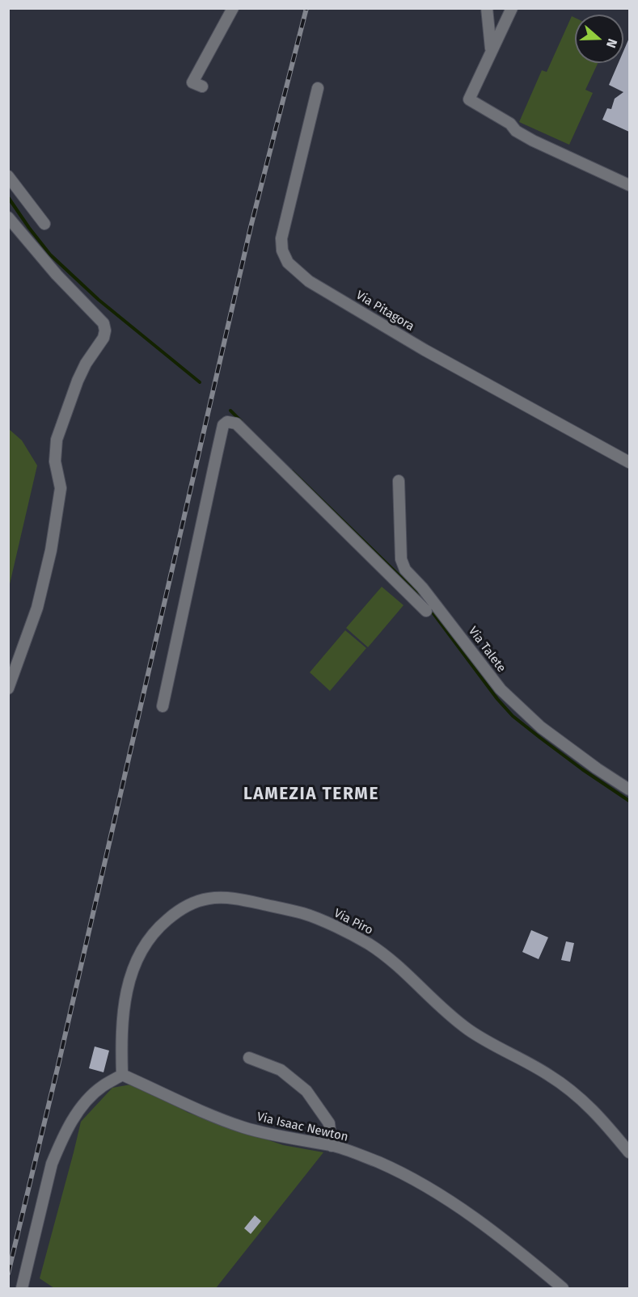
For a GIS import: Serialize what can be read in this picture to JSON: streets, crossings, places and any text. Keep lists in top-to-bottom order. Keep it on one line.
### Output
{"streets":{"street":["Via Pitagora","Via Talete","Via Piro","Via Isaac Newton"]},"crossings":[["Via Piro","Via Isaac Newton"]],"districts":["LAMEZIA TERME"],"north":"right"}
